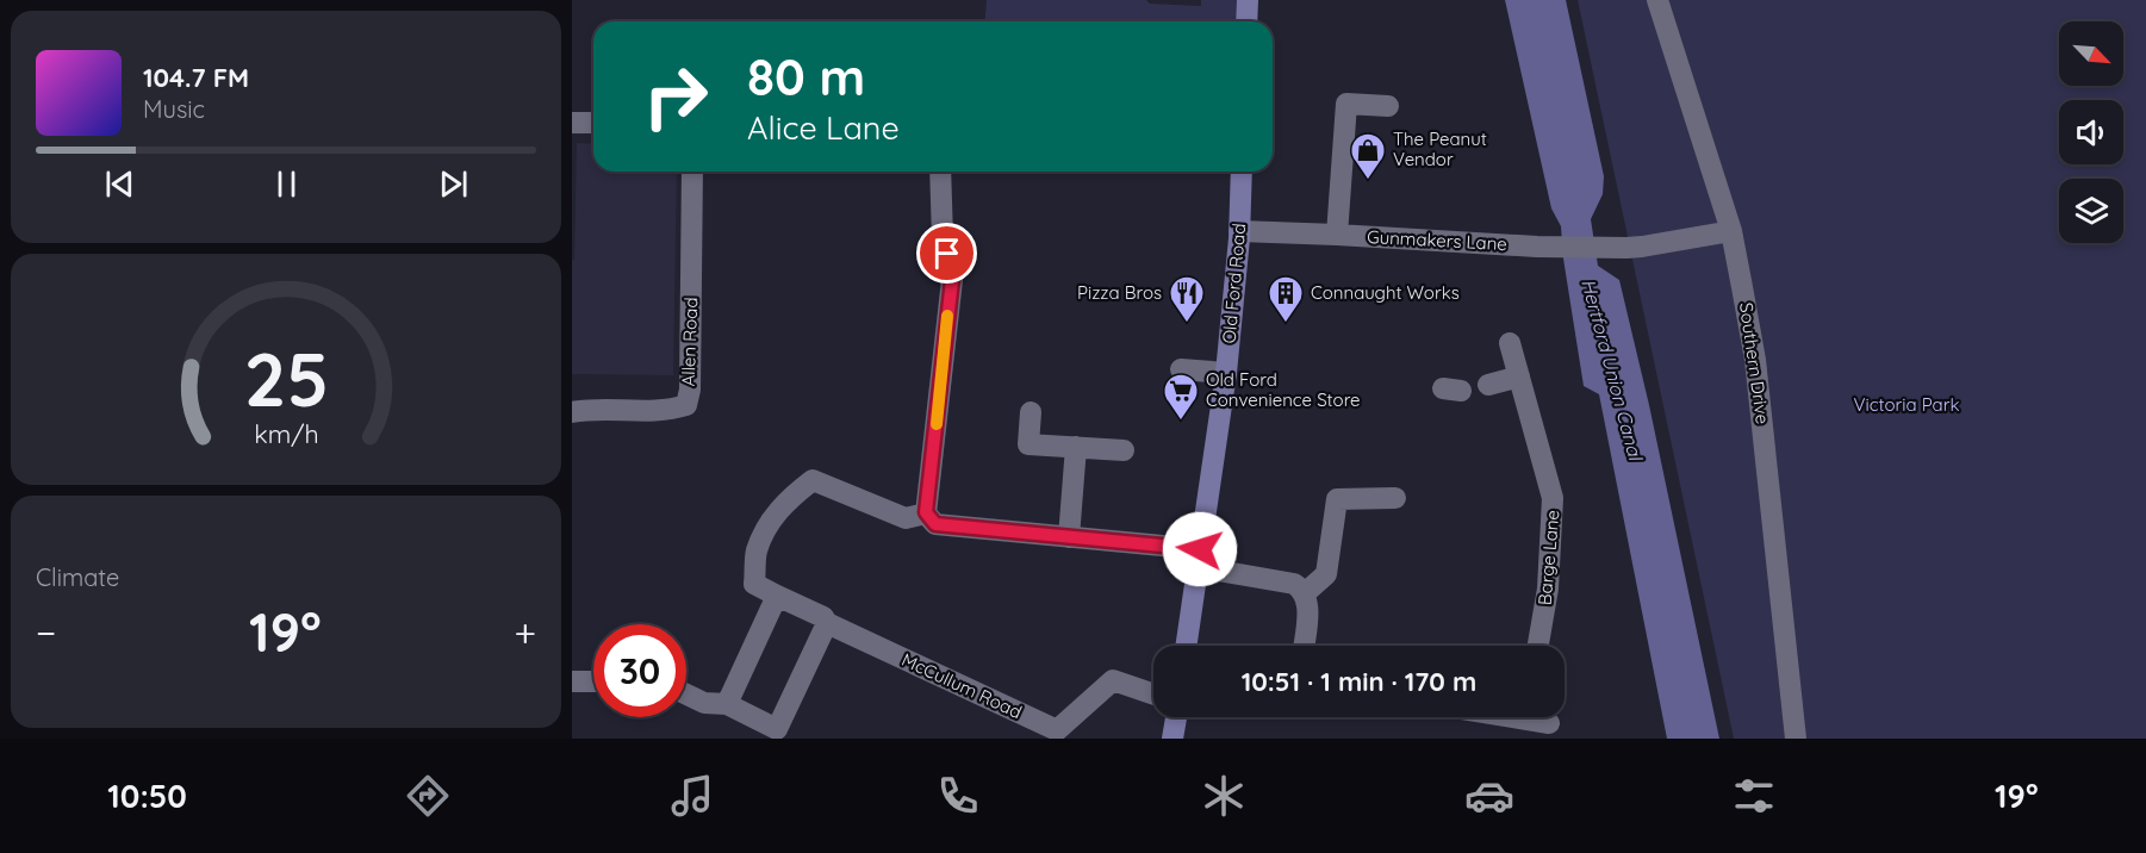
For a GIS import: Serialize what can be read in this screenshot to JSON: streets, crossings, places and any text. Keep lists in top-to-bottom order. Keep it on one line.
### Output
{"streets":{"main road":["Old Ford Road"],"street":["Gunmakers Lane","Allen Road","Southern Drive","Barge Lane","McCullum Road"]},"crossings":[["Gunmakers Lane","Old Ford Road"],["Gunmakers Lane","Southern Drive"]],"water":["Hertford Union Canal"],"parks":["Victoria Park"],"places":{"shop":["The Peanut Vendor"],"restaurant":["Pizza Bros"],"building":["Connaught Works"],"supermarket":["Old Ford Convenience Store"]},"north":"bottom right","page":{"turn":["80 m","Alice Lane"],"song":["104.7 FM","Music"],"tile":"Climate","heat":["−","19°","+"],"limit":"30","trip":"10:51 · 1 min · 170 m","tabs":["10:50","19°"],"gauge":["25","km/h"]}}
